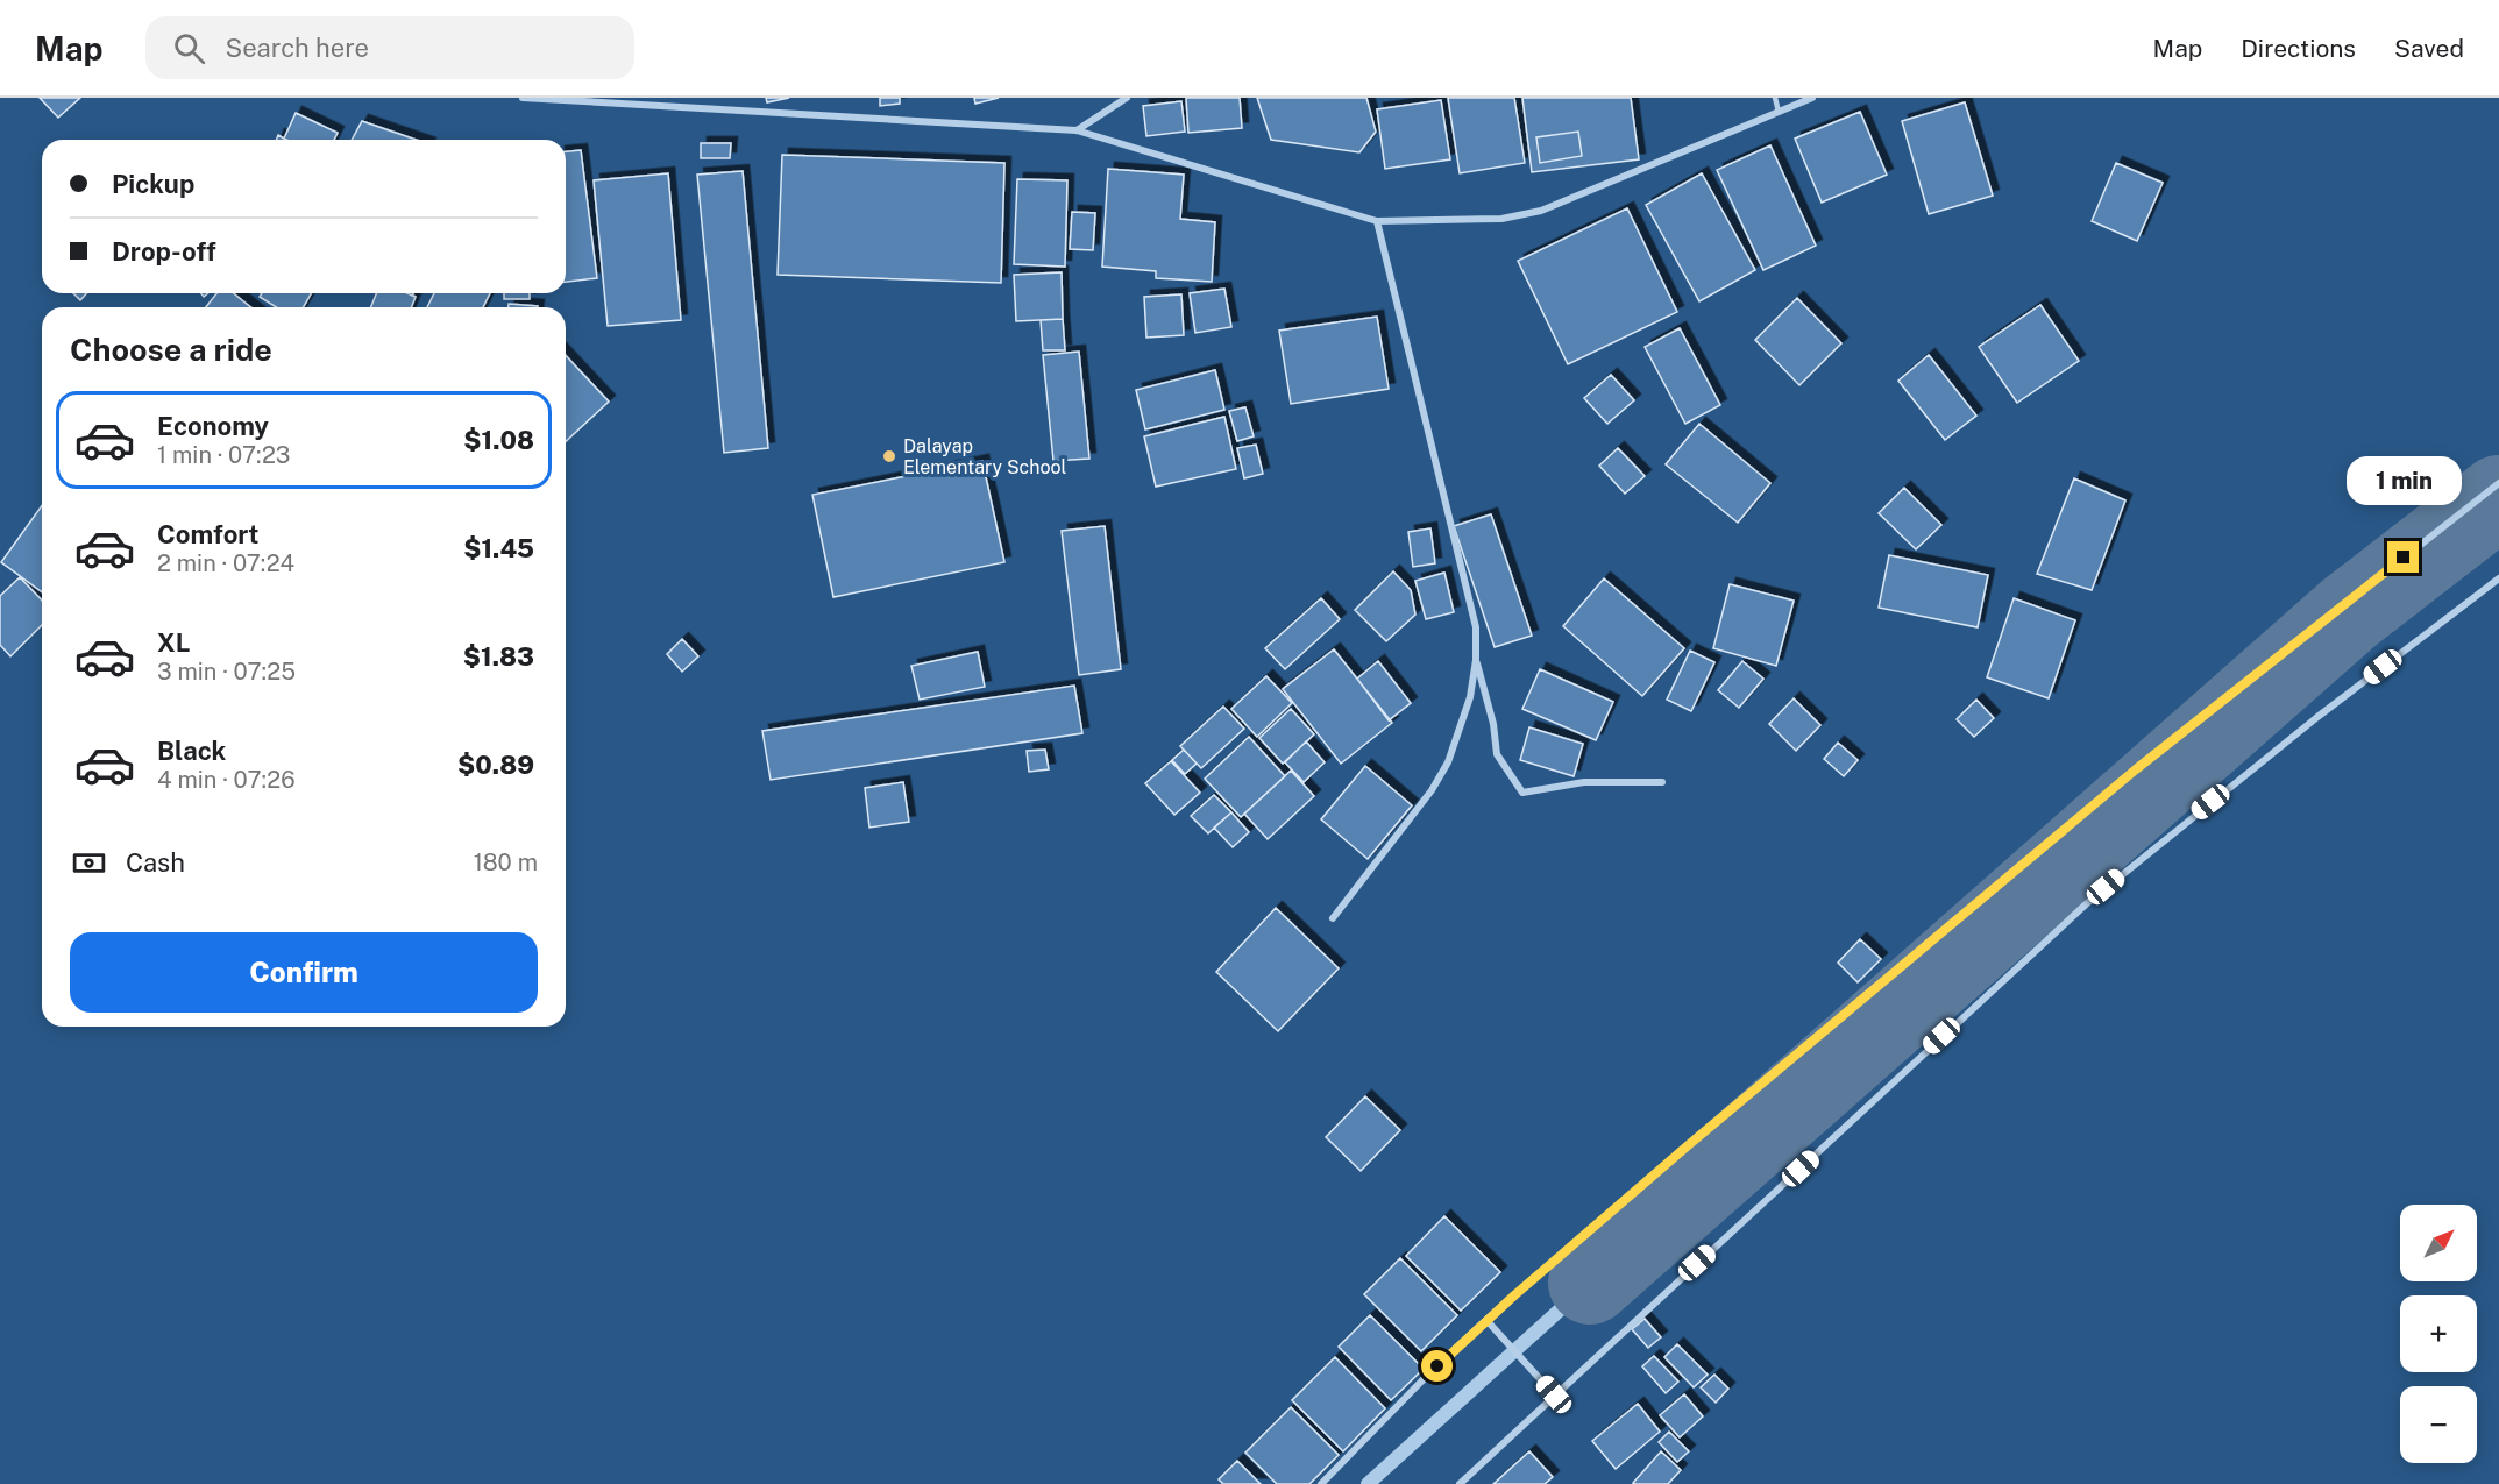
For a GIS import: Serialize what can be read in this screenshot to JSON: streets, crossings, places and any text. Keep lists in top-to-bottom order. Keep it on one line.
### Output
{"places":["Dalayap Elementary School"],"north":"top right","page":{"header":"Map","search":"Search here","nav":["Map","Directions","Saved"],"banner":["Pickup","Drop-off"],"heading":"Choose a ride","list":[{"name":"Economy","note":"1 min · 07:23","value":"$1.08"},{"name":"Comfort","note":"2 min · 07:24","value":"$1.45"},{"name":"XL","note":"3 min · 07:25","value":"$1.83"},{"name":"Black","note":"4 min · 07:26","value":"$0.89"}],"bubble":"1 min","pay":["Cash","180 m"],"buttons":"Confirm","map_buttons":["+","−"]}}
